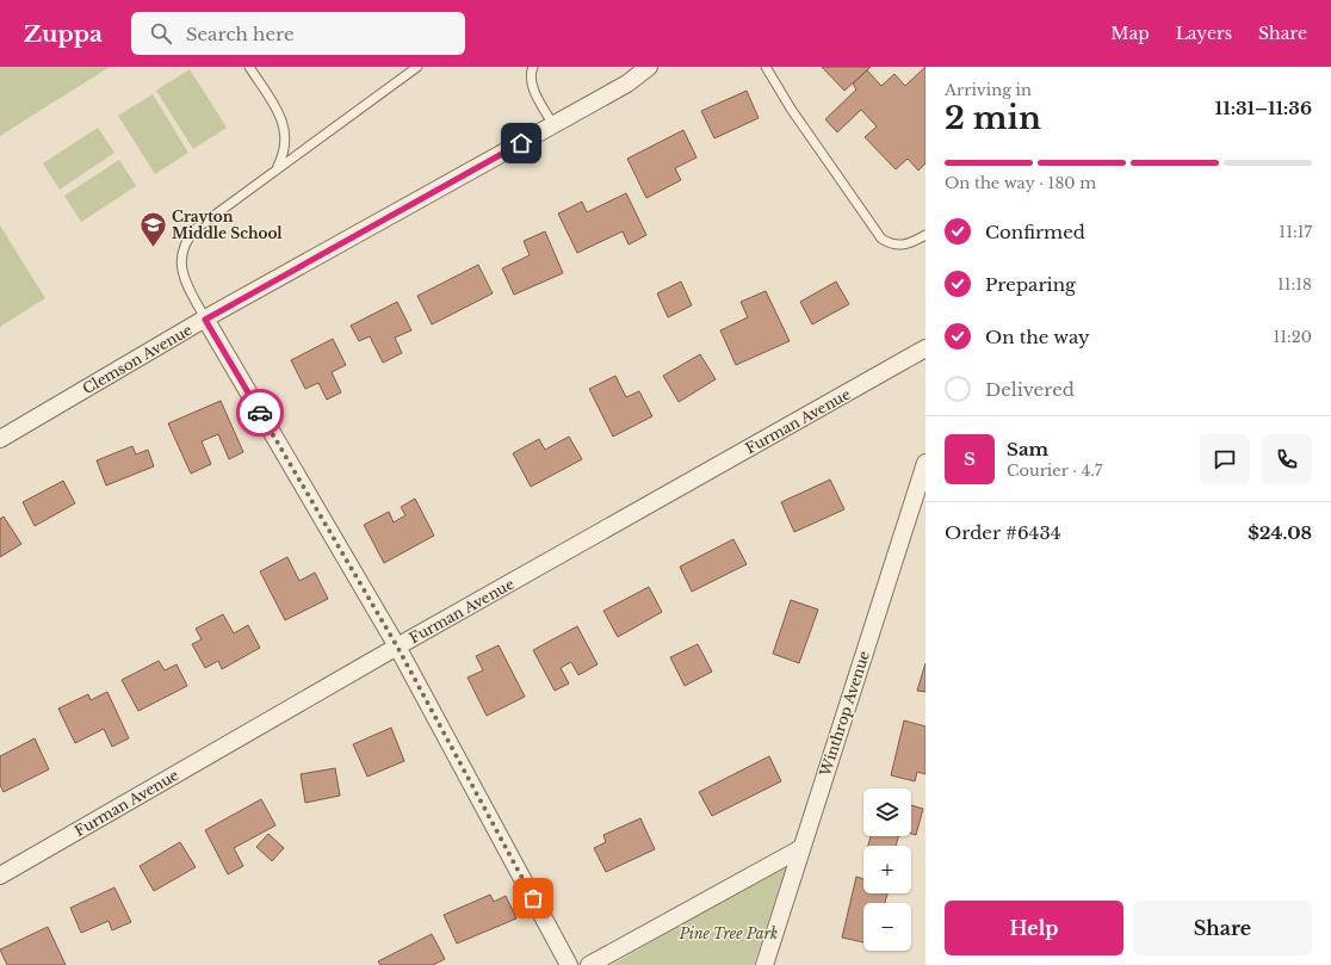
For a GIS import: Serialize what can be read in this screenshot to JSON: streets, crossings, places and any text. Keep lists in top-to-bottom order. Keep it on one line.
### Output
{"streets":{"street":["Clemson Avenue","Furman Avenue","Winthrop Avenue"]},"parks":["Pine Tree Park"],"places":{"school or university":["Crayton Middle School"]},"page":{"header":"Zuppa","search":"Search here","nav":["Map","Layers","Share"],"heading":["2 min","Arriving in","11:31–11:36"],"panel":["Sam","Courier · 4.7","Order #6434","$24.08"],"bar":"On the way · 180 m","list":[["Confirmed","11:17"],["Preparing","11:18"],["On the way","11:20"],"Delivered"],"round":"S","map_buttons":["+","−"],"buttons":["Help","Share"]}}
